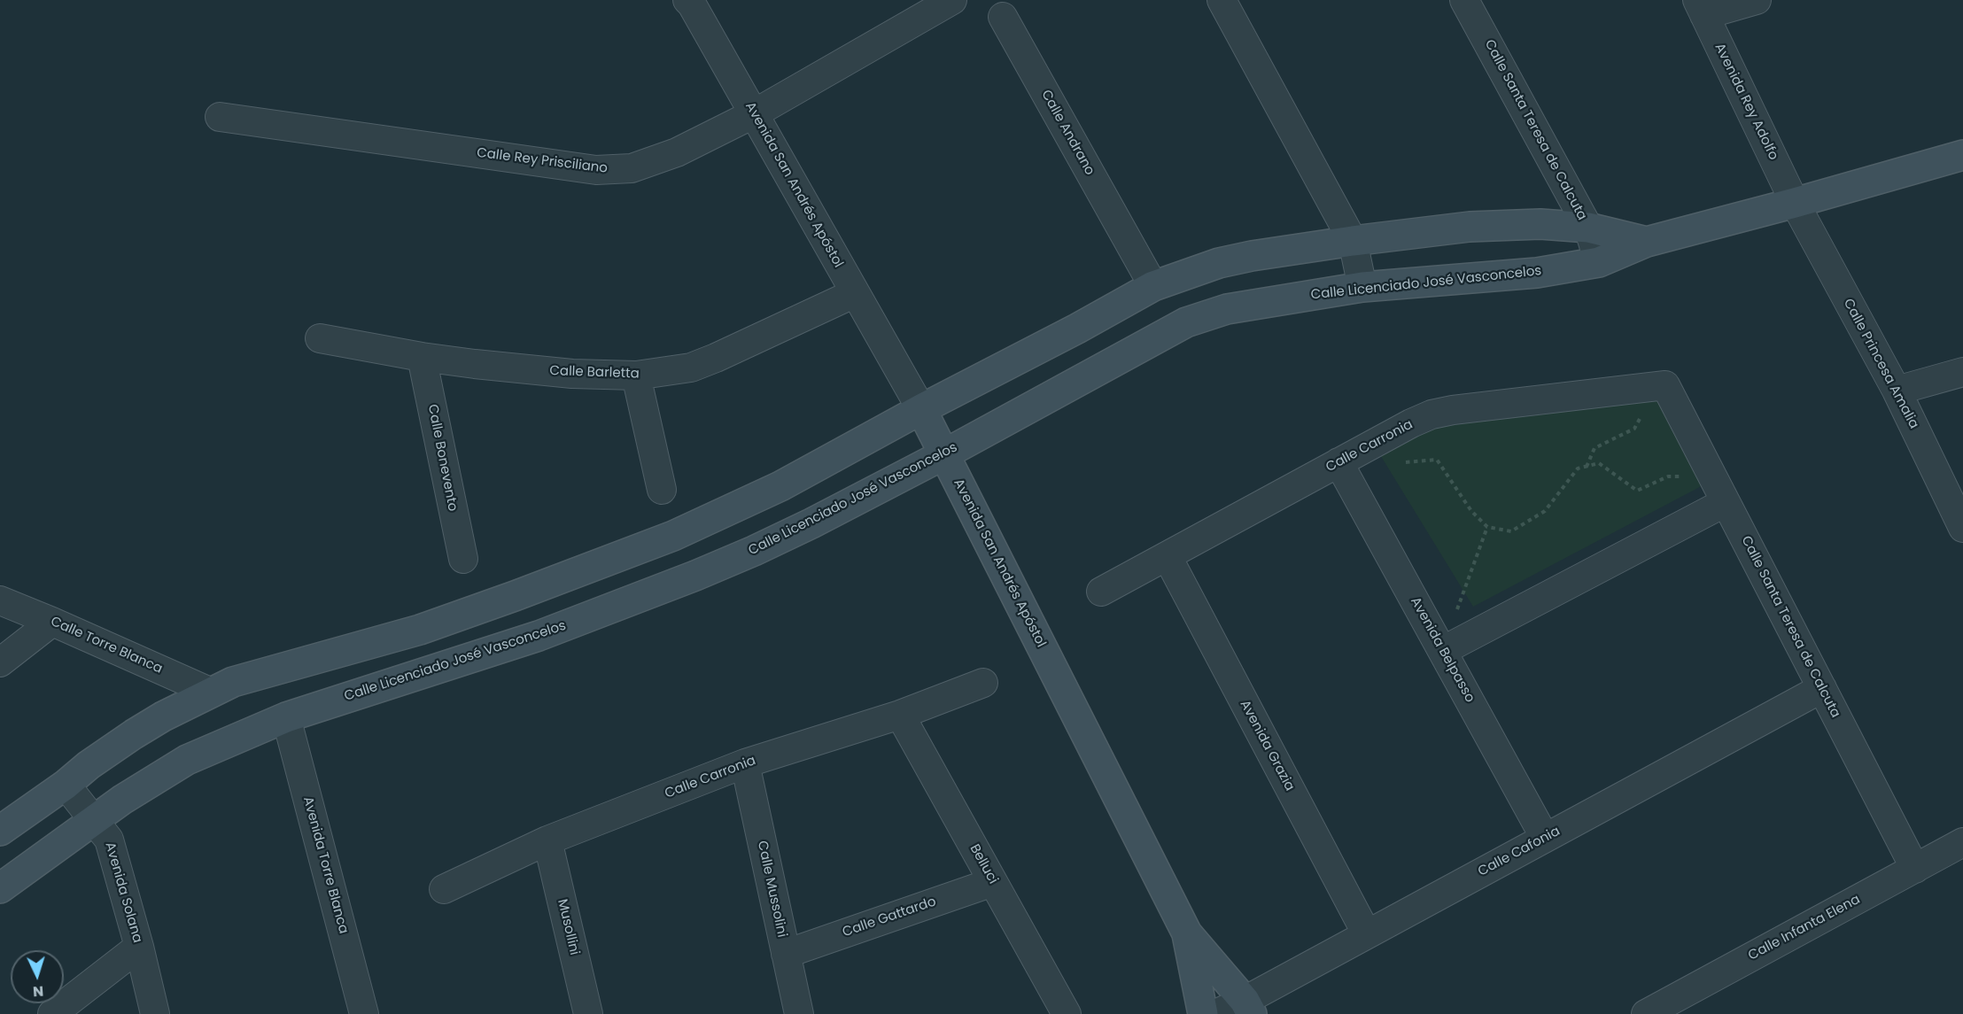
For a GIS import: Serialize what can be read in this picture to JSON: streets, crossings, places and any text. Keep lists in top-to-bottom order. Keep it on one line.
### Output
{"streets":{"street":["Avenida Rey Adolfo","Calle Santa Teresa de Calcuta","Calle Andrano","Calle Rey Prisciliano","Avenida San Andrés Apóstol","Calle Licenciado José Vasconcelos","Calle Princesa Amalia","Calle Barletta","Calle Carronia","Calle Bonevento","Calle Torre Blanca","Avenida Belpasso","Avenida Grazia","Calle Cafonia","Belluci","Avenida Torre Blanca","Calle Mussolini","Avenida Solana","Calle Gattardo","Musollini","Calle Infanta Elena"]},"crossings":[["Avenida Rey Adolfo","Calle Licenciado José Vasconcelos"],["Avenida Rey Adolfo","Calle Princesa Amalia"],["Calle Santa Teresa de Calcuta","Calle Licenciado José Vasconcelos"],["Calle Santa Teresa de Calcuta","Calle Carronia"],["Calle Santa Teresa de Calcuta","Calle Cafonia"],["Calle Santa Teresa de Calcuta","Calle Infanta Elena"],["Calle Andrano","Calle Licenciado José Vasconcelos"],["Calle Rey Prisciliano","Avenida San Andrés Apóstol"],["Avenida San Andrés Apóstol","Calle Licenciado José Vasconcelos"],["Avenida San Andrés Apóstol","Calle Barletta"],["Avenida San Andrés Apóstol","Calle Cafonia"],["Calle Licenciado José Vasconcelos","Calle Princesa Amalia"],["Calle Licenciado José Vasconcelos","Calle Torre Blanca"],["Calle Licenciado José Vasconcelos","Avenida Torre Blanca"],["Calle Licenciado José Vasconcelos","Avenida Solana"],["Calle Barletta","Calle Bonevento"],["Calle Carronia","Avenida Belpasso"],["Calle Carronia","Avenida Grazia"],["Calle Carronia","Belluci"],["Calle Carronia","Calle Mussolini"],["Calle Carronia","Musollini"],["Avenida Belpasso","Calle Cafonia"],["Avenida Grazia","Calle Cafonia"],["Belluci","Calle Gattardo"],["Calle Mussolini","Calle Gattardo"]],"north":"bottom"}
